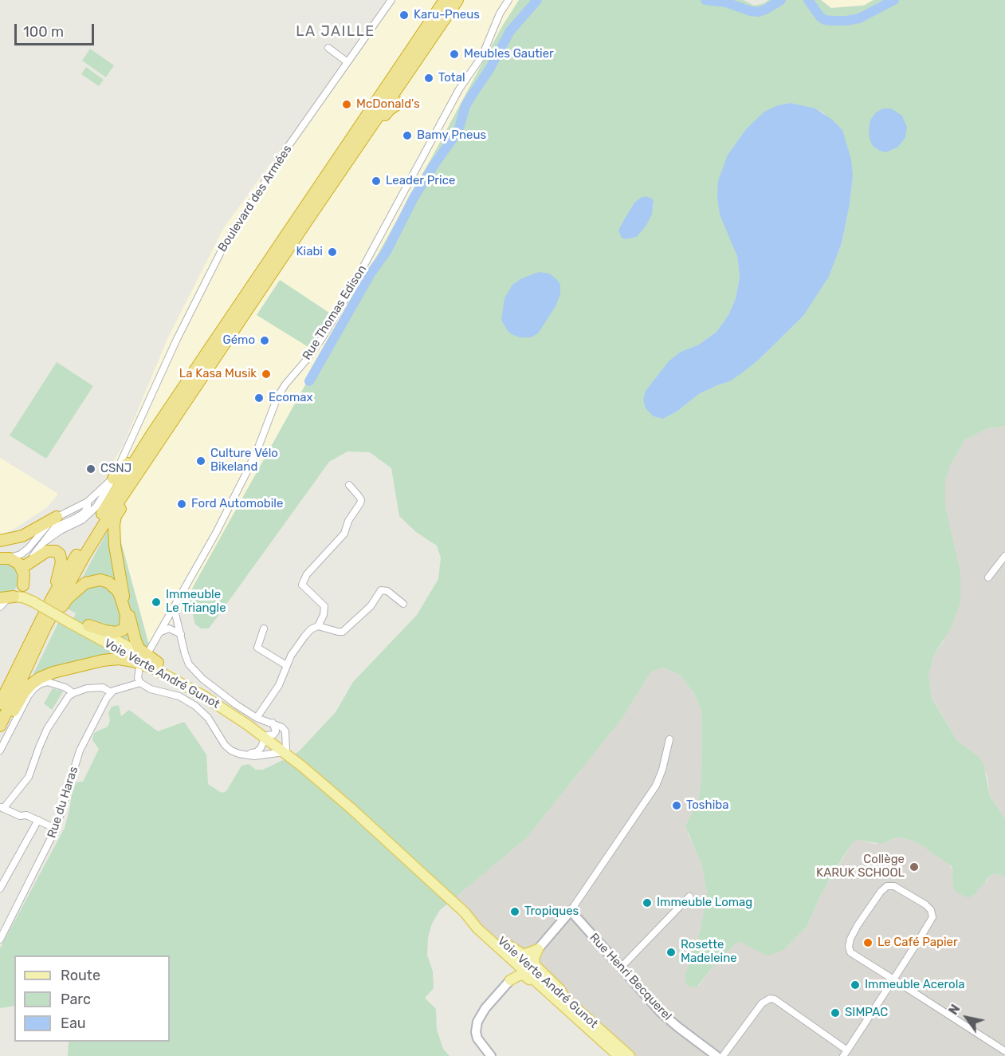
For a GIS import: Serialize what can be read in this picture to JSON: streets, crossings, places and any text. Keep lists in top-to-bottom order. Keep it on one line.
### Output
{"streets":{"main road":["Voie Verte André Gunot"],"street":["Boulevard des Armées","Rue Thomas Edison","Rue du Haras","Rue Henri Becquerel"]},"districts":["LA JAILLE"],"places":["Karu-Pneus","Meubles Gautier","Total","McDonald's","Bamy Pneus","Leader Price","Kiabi","Gémo","La Kasa Musik","Ecomax","Culture Vélo Bikeland","CSNJ","Ford Automobile","Immeuble Le Triangle","Toshiba","Collège KARUK SCHOOL","Immeuble Lomag","Tropiques","Le Café Papier","Rosette Madeleine","Immeuble Acerola","SIMPAC"],"legend":["Route","Parc","Eau"],"scale_bar":"100 m","north":"top left"}
